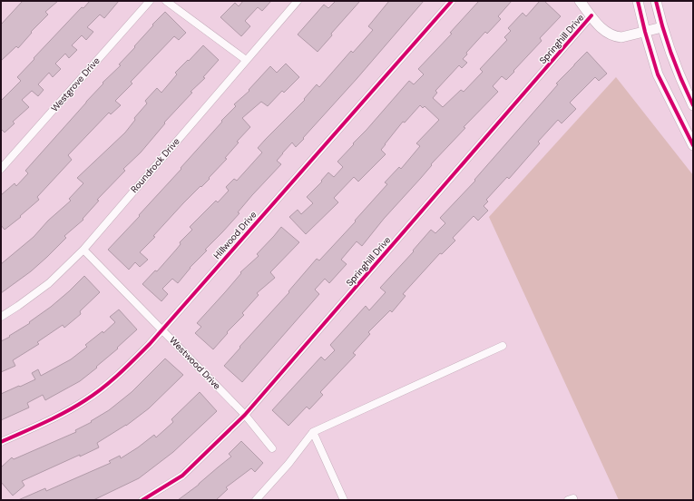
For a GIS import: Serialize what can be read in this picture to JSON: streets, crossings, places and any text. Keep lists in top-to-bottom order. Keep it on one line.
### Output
{"streets":{"street":["Springhill Drive","Westgrove Drive","Roundrock Drive","Hillwood Drive","Westwood Drive"]},"crossings":[["Springhill Drive","Westwood Drive"],["Roundrock Drive","Westwood Drive"],["Hillwood Drive","Westwood Drive"]]}
